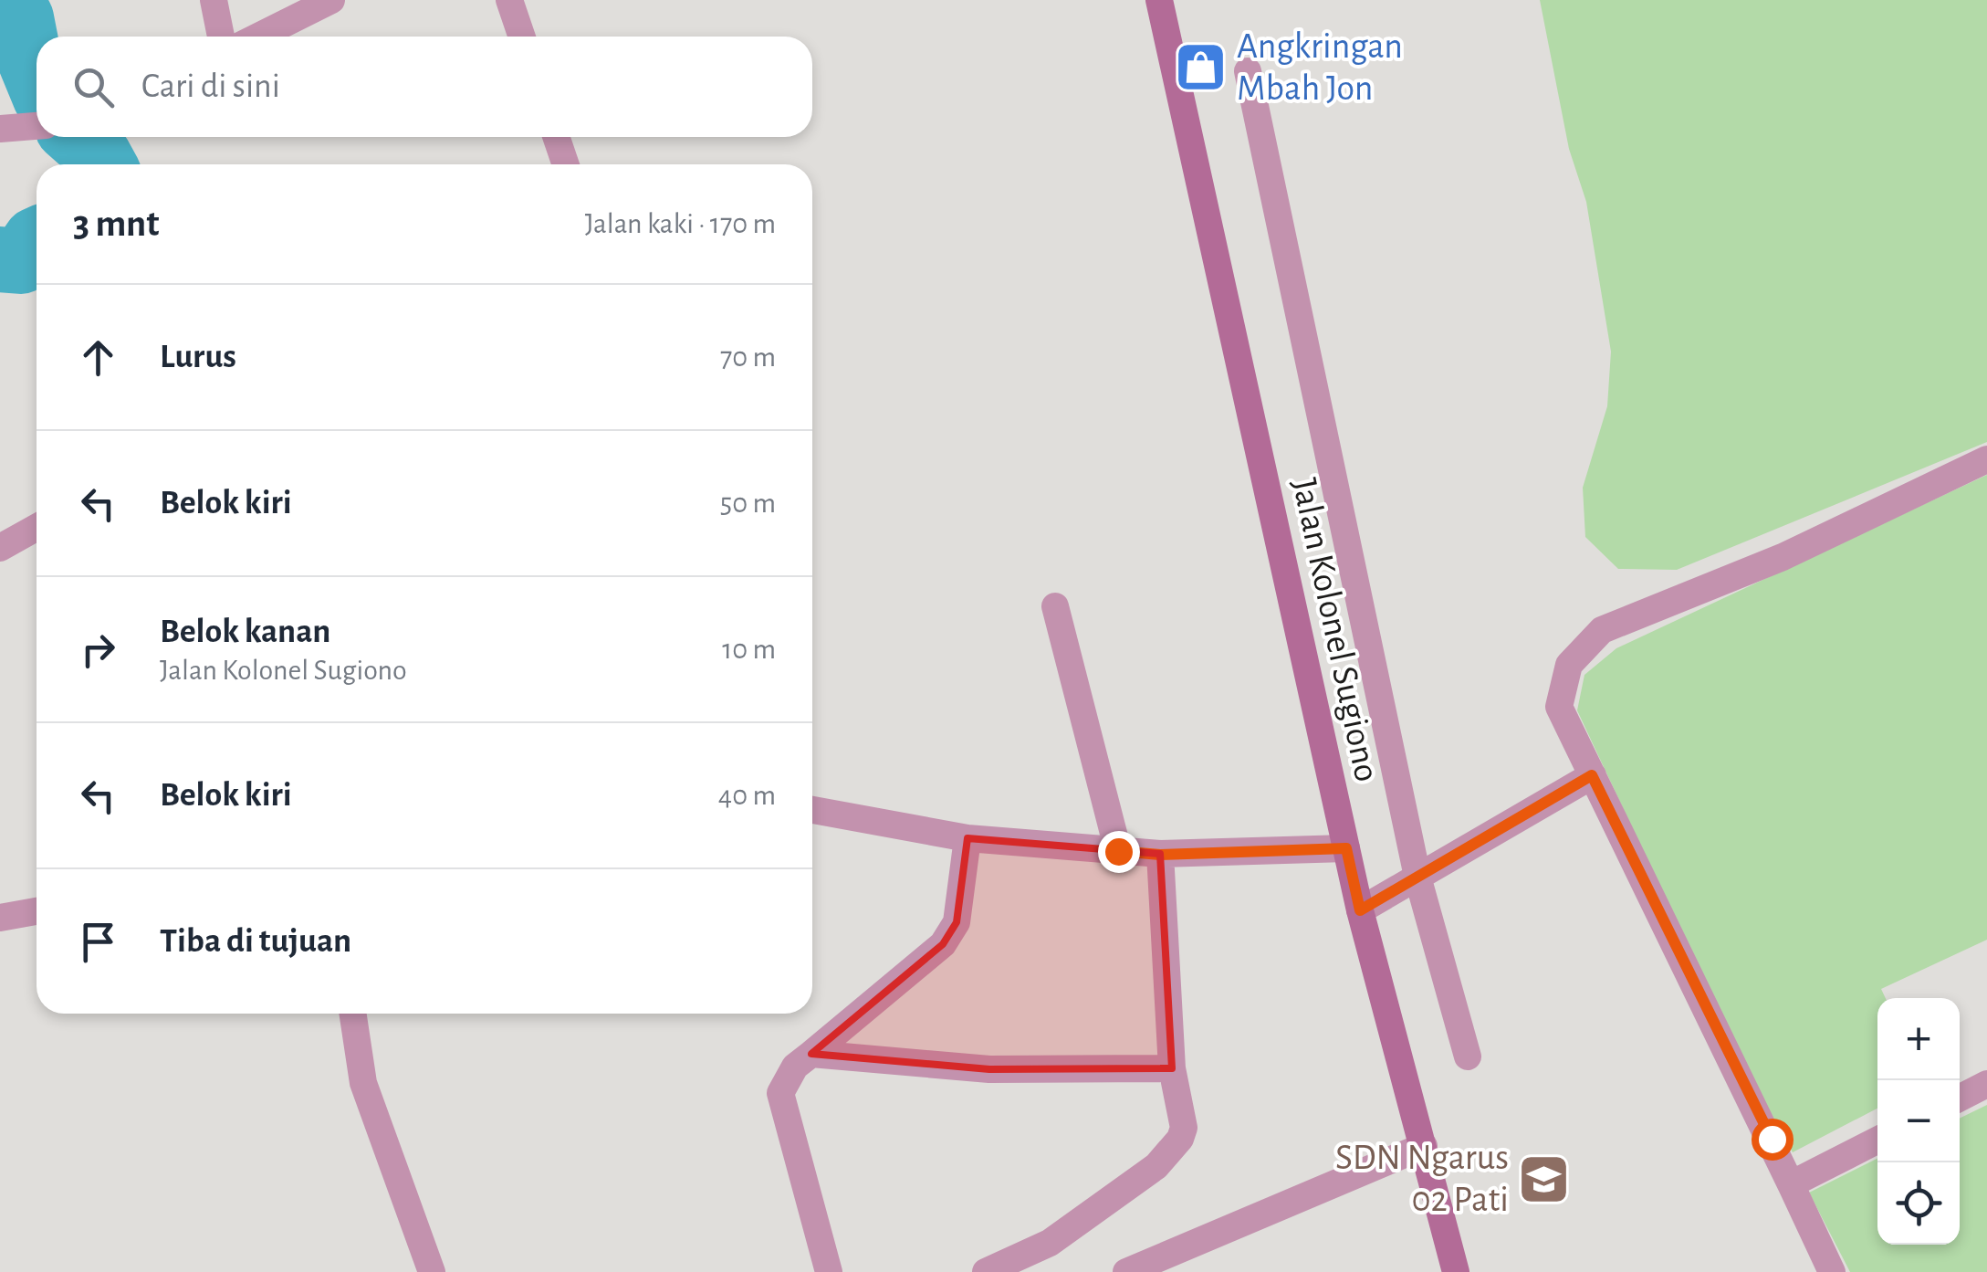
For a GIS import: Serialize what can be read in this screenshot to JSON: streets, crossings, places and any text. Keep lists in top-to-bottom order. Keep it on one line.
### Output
{"streets":{"main road":["Jalan Kolonel Sugiono"]},"places":{"shop":["Angkringan Mbah Jon"],"school or university":["SDN Ngarus 02 Pati"]},"page":{"search":"Cari di sini","heading":["3 mnt","Jalan kaki · 170 m"],"list":[["Lurus","70 m"],["Belok kiri","50 m"],["Belok kanan","Jalan Kolonel Sugiono","10 m"],["Belok kiri","40 m"],"Tiba di tujuan"],"map_buttons":["+","−"]}}
